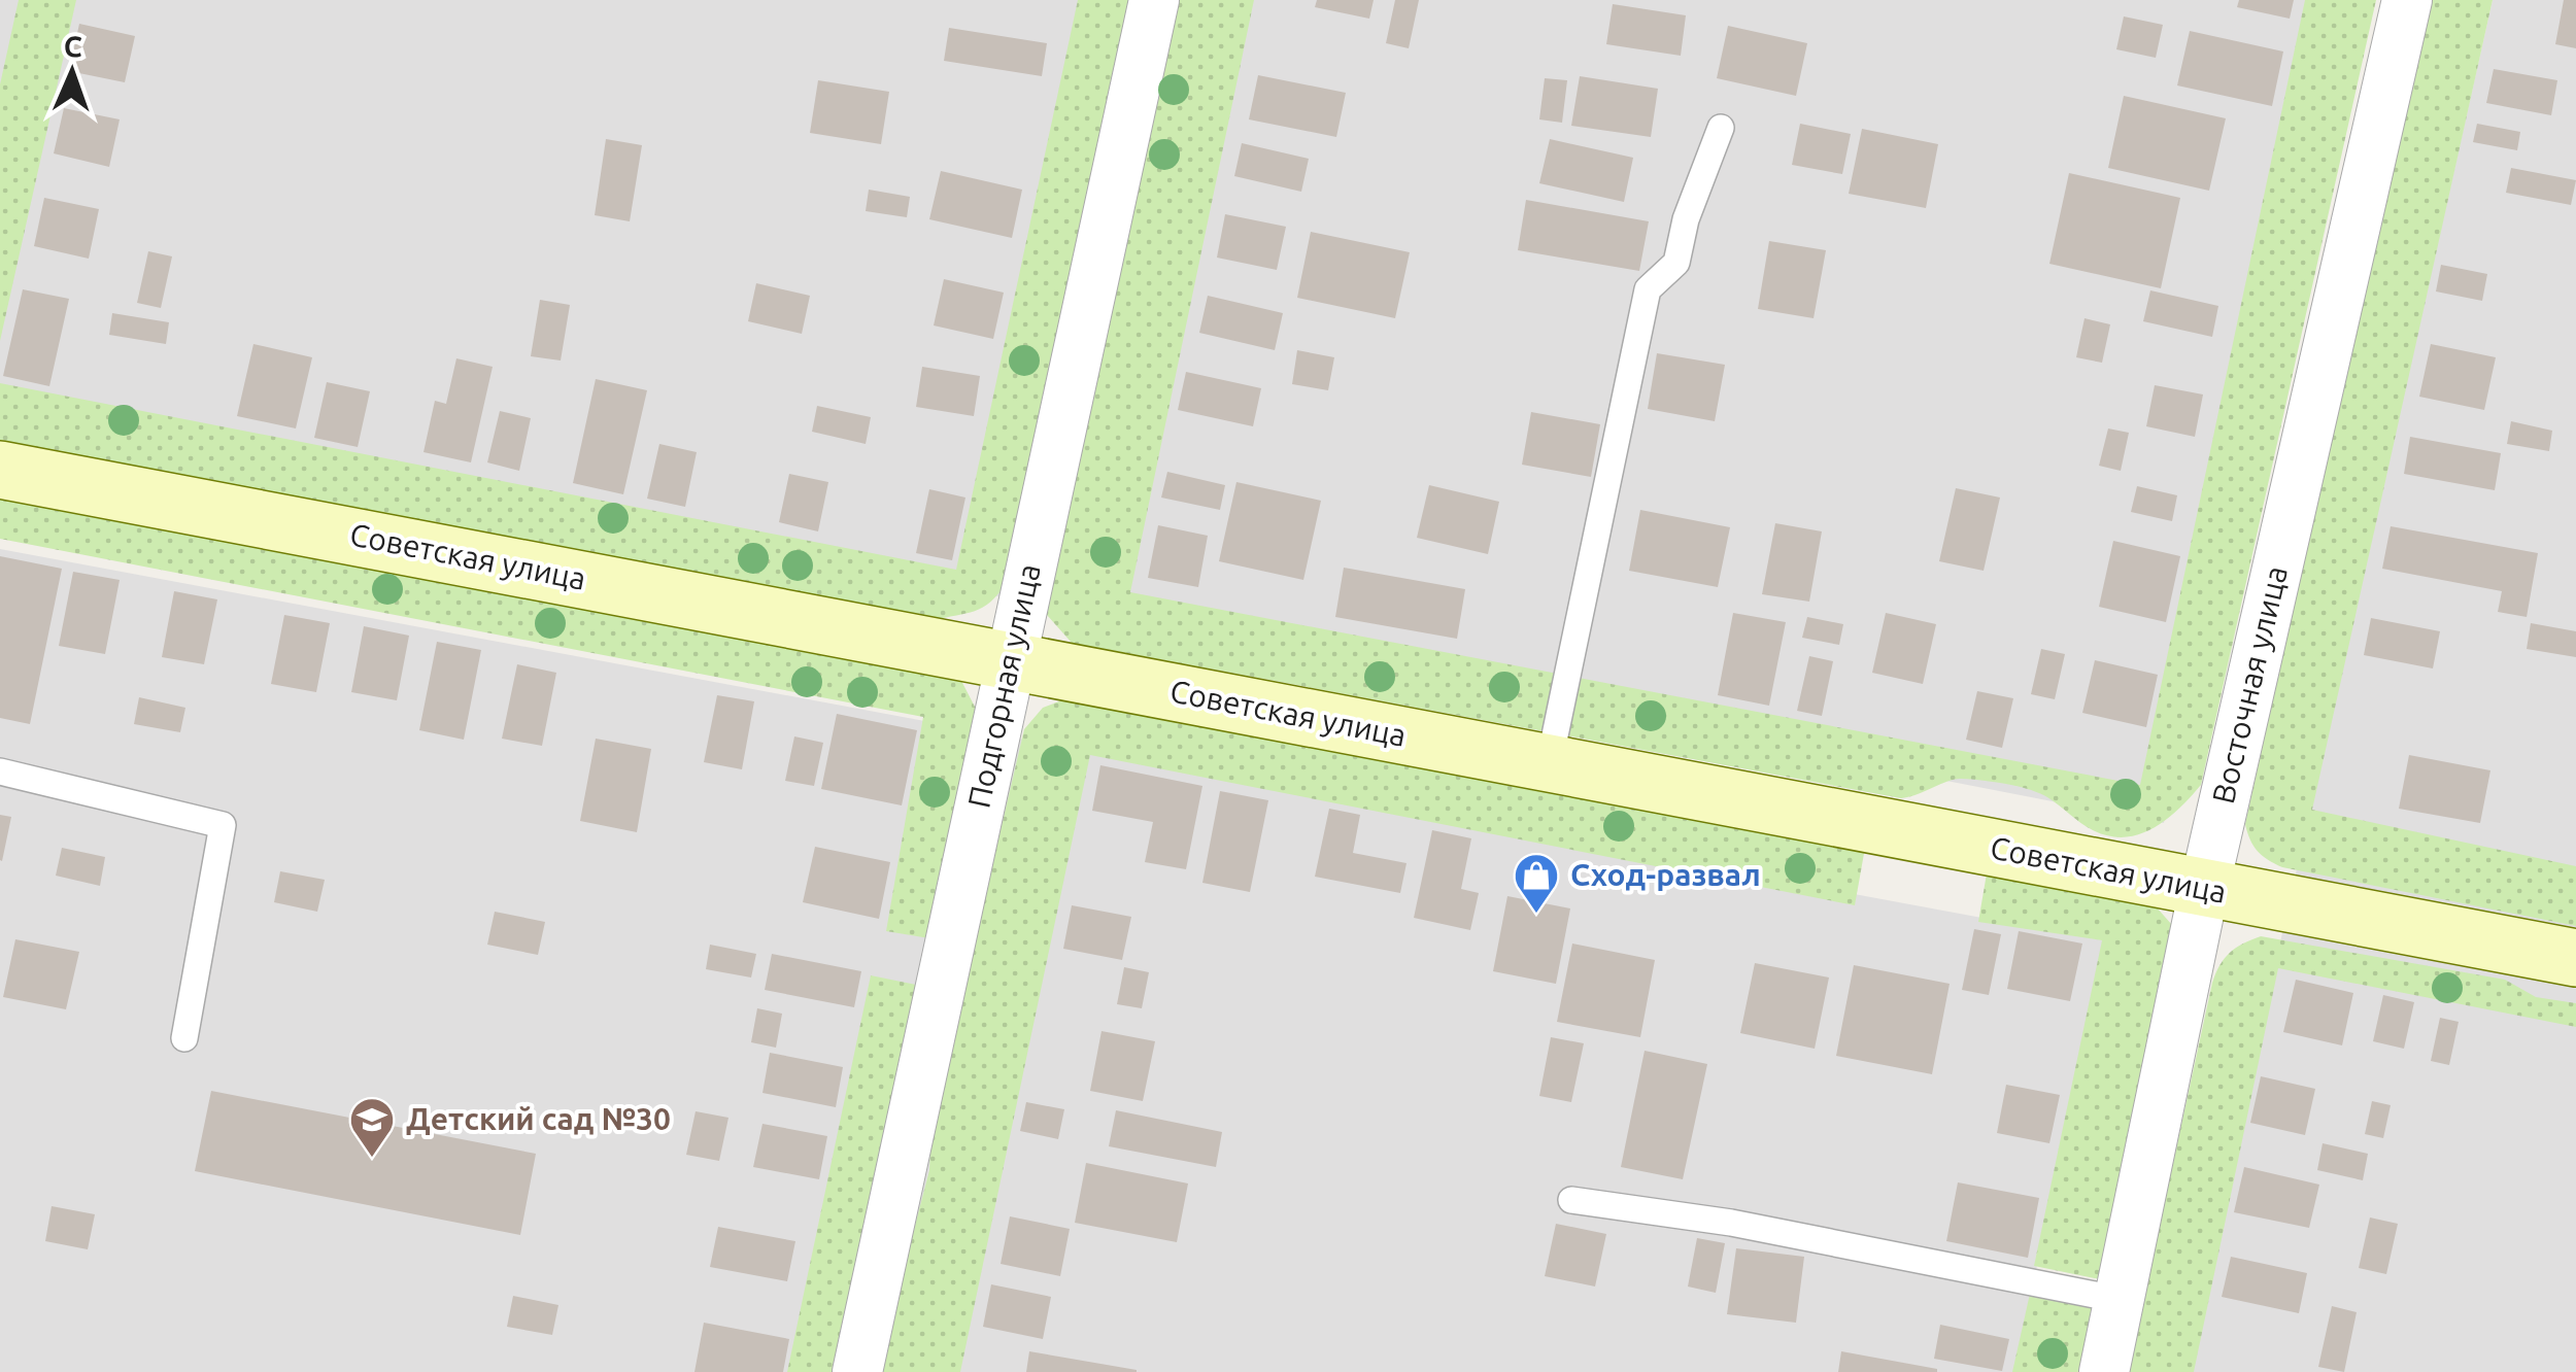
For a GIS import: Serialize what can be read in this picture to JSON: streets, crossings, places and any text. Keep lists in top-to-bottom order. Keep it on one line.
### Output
{"streets":{"street":["Советская улица","Восточная улица","Подгорная улица"]},"crossings":[["Советская улица","Восточная улица"],["Советская улица","Подгорная улица"]],"places":{"shop":["Сход-развал"],"school or university":["Детский сад №30"]},"north":"top"}
